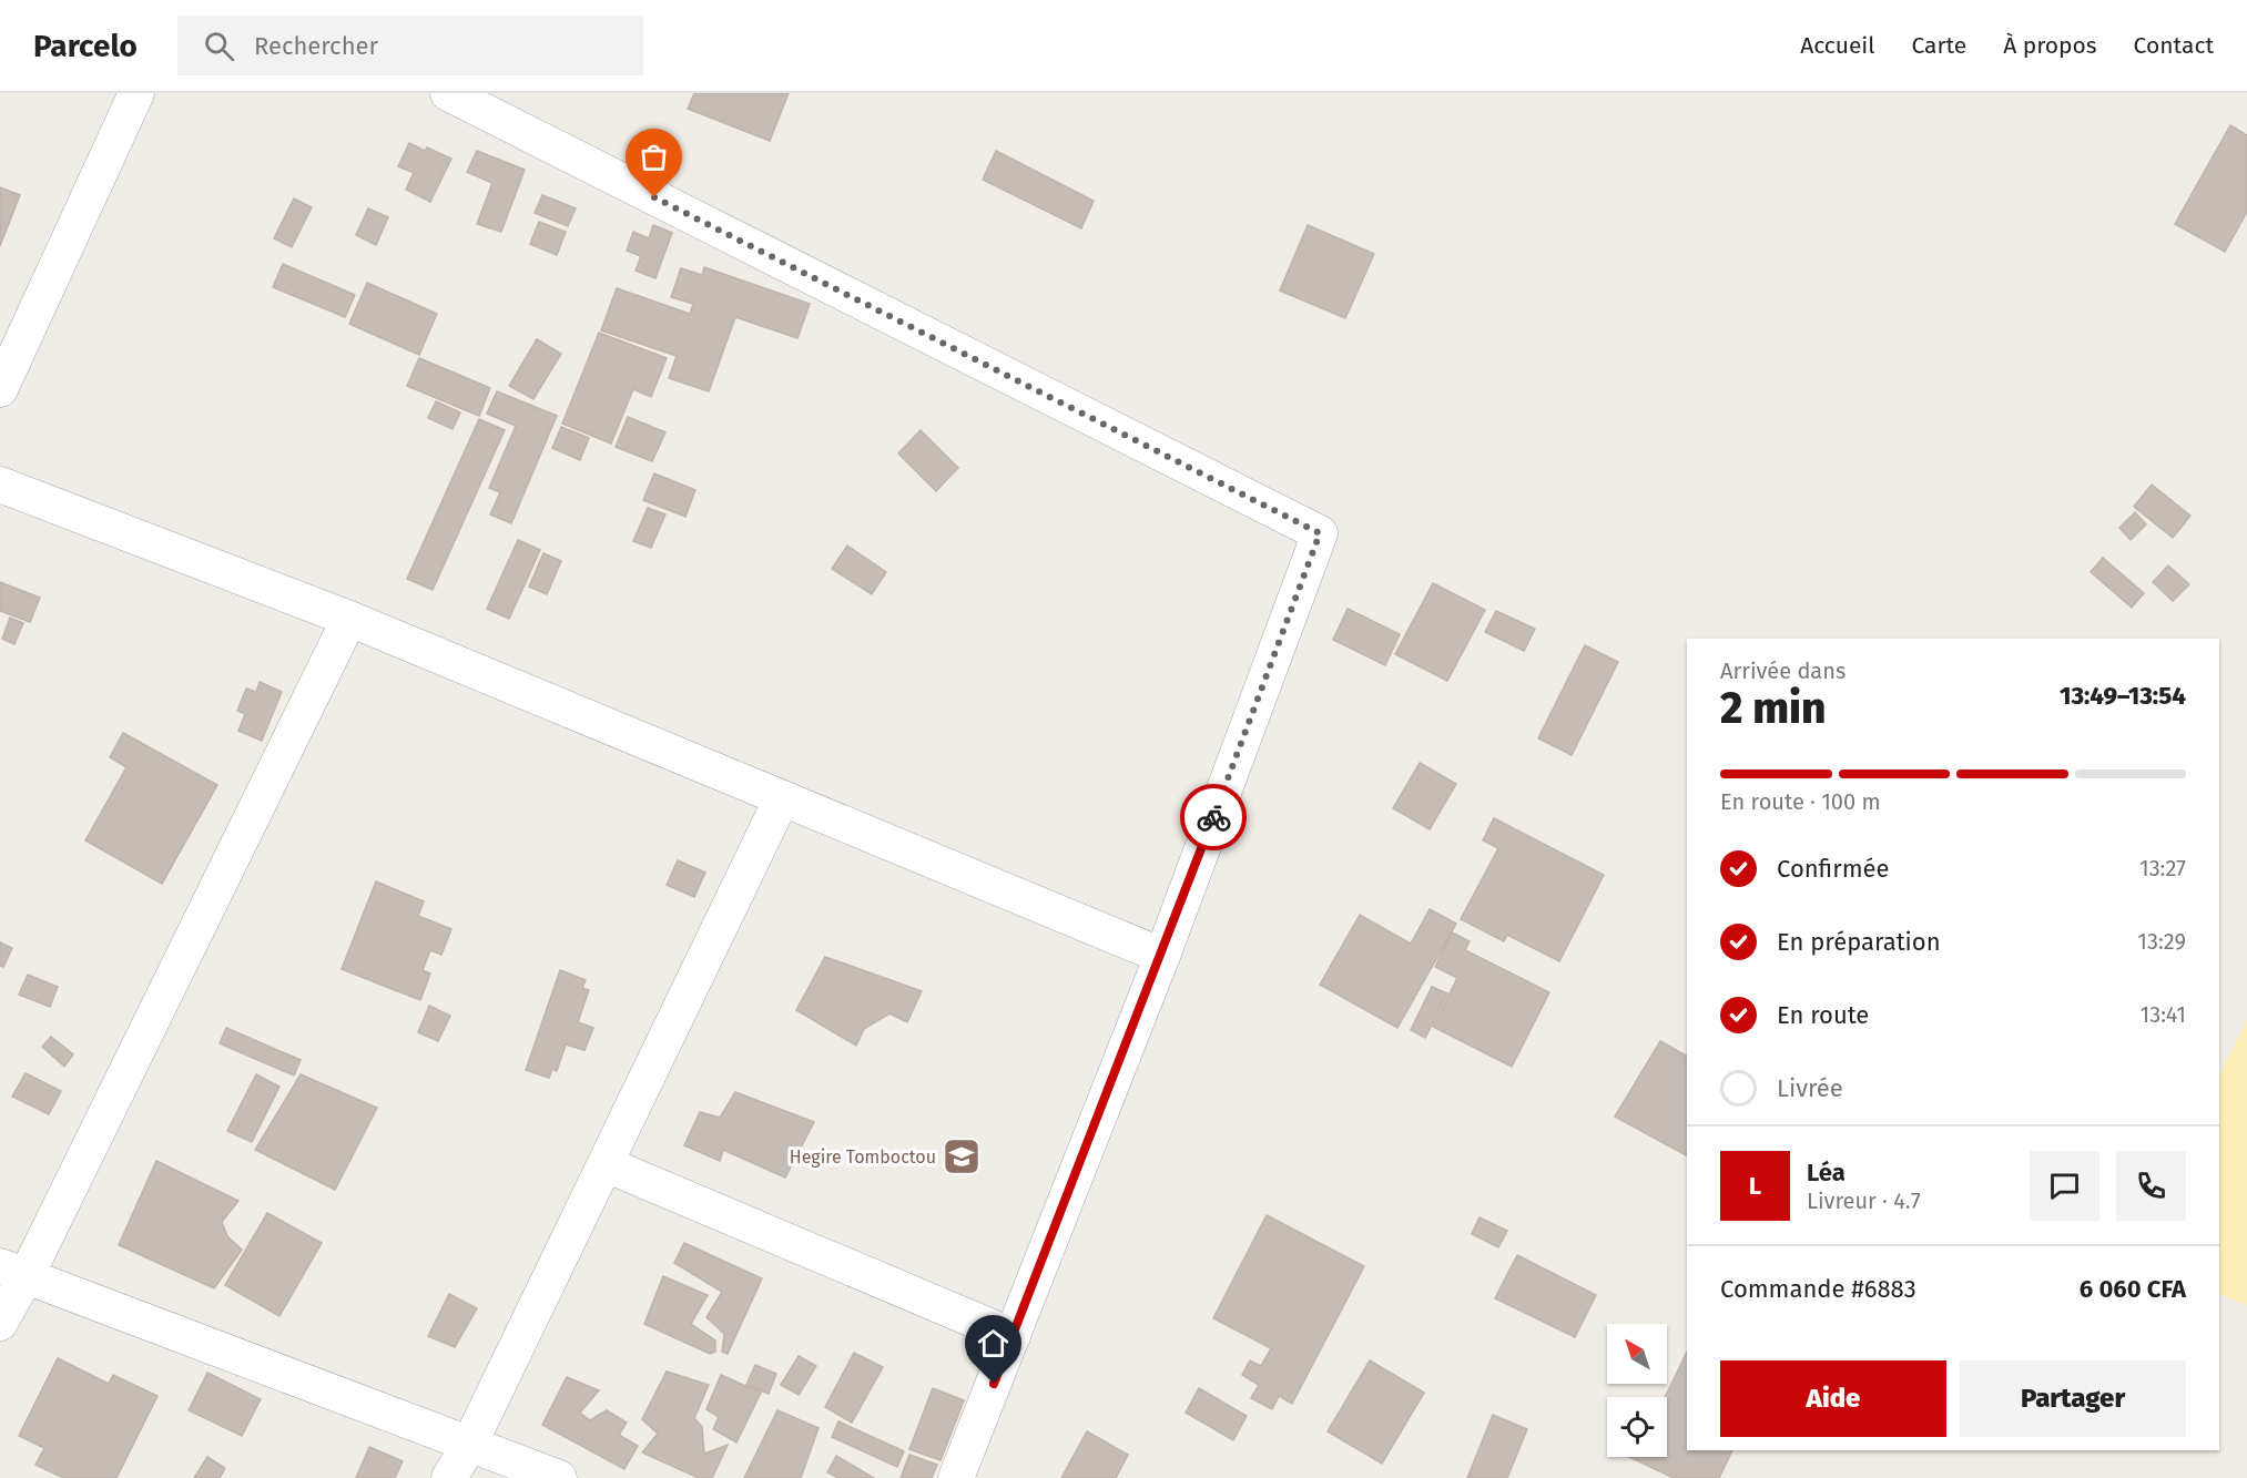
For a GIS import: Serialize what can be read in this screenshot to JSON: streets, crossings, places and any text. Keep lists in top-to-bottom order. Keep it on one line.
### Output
{"places":{"school or university":["Hegire Tomboctou"]},"north":"top left","page":{"header":"Parcelo","search":"Rechercher","nav":["Accueil","Carte","À propos","Contact"],"heading":["2 min","Arrivée dans","13:49–13:54"],"panel":["Léa","Livreur · 4.7","Commande #6883","6 060 CFA"],"bar":"En route · 100 m","list":[["Confirmée","13:27"],["En préparation","13:29"],["En route","13:41"],"Livrée"],"round":"L","buttons":["Aide","Partager"]}}
